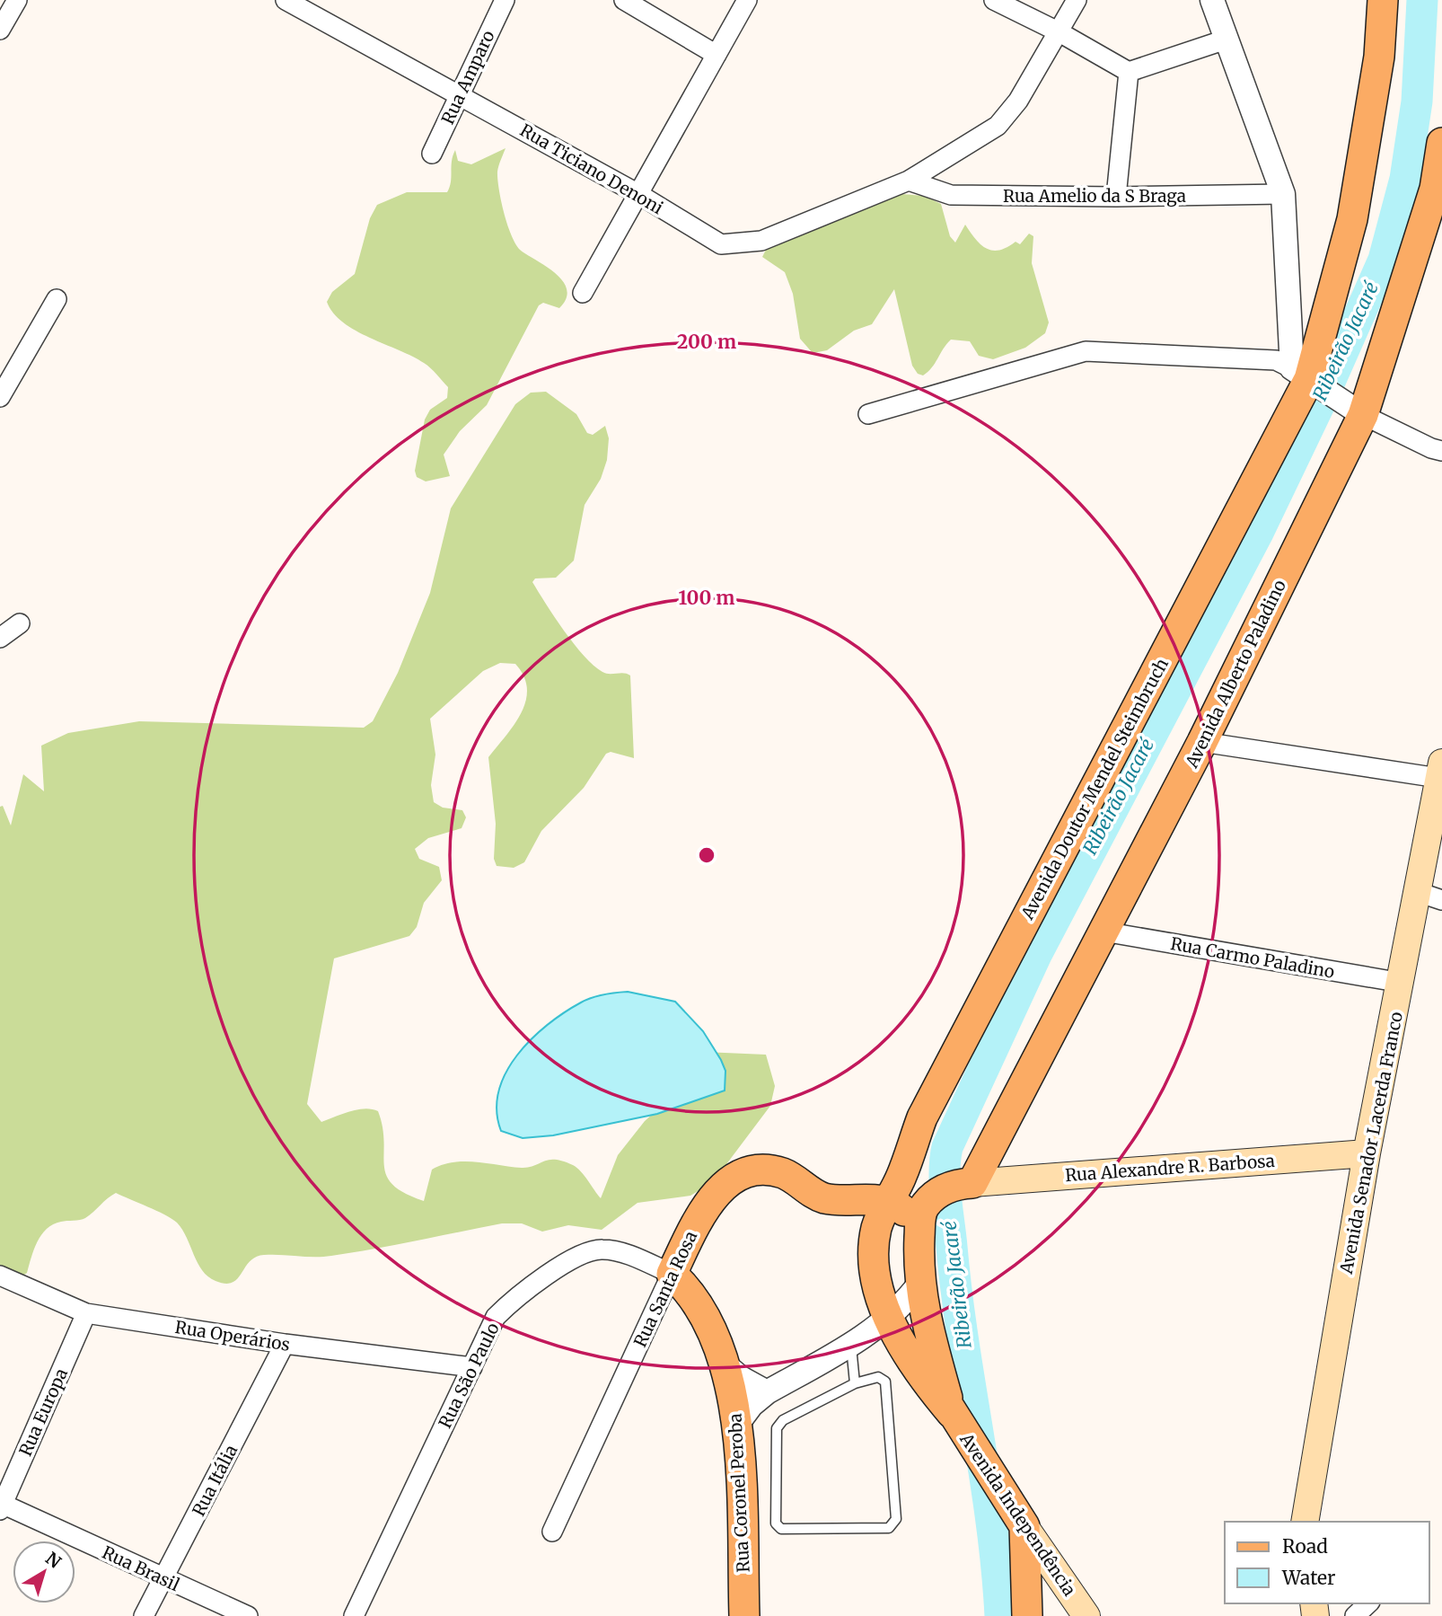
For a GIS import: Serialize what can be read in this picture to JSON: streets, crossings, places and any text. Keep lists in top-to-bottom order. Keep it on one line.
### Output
{"streets":{"main road":["Avenida Alberto Paladino","Avenida Doutor Mendel Steimbruch","Avenida Senador Lacerda Franco","Rua Alexandre R. Barbosa","Rua Santa Rosa","Rua Coronel Peroba","Avenida Independência"],"street":["Rua Amparo","Rua Ticiano Denoni","Rua Amelio da S Braga","Rua Carmo Paladino","Rua Operários","Rua São Paulo","Rua Europa","Rua Itália","Rua Brasil"]},"crossings":[["Rua Amparo","Rua Ticiano Denoni"],["Rua Ticiano Denoni","Rua Amelio da S Braga"],["Avenida Alberto Paladino","Rua Carmo Paladino"],["Avenida Alberto Paladino","Rua Alexandre R. Barbosa"],["Avenida Alberto Paladino","Avenida Independência"],["Avenida Doutor Mendel Steimbruch","Rua Santa Rosa"],["Avenida Doutor Mendel Steimbruch","Avenida Independência"],["Rua Carmo Paladino","Avenida Senador Lacerda Franco"],["Avenida Senador Lacerda Franco","Rua Alexandre R. Barbosa"],["Rua Alexandre R. Barbosa","Avenida Independência"],["Rua Santa Rosa","Rua São Paulo"],["Rua Santa Rosa","Rua Coronel Peroba"],["Rua Santa Rosa","Avenida Independência"],["Rua Operários","Rua São Paulo"],["Rua Operários","Rua Europa"],["Rua Operários","Rua Itália"],["Rua São Paulo","Rua Coronel Peroba"],["Rua Europa","Rua Brasil"],["Rua Itália","Rua Brasil"]],"water":["Ribeirão Jacaré"],"legend":["Road","Water"],"north":"top right","rings":["200 m","100 m"]}
